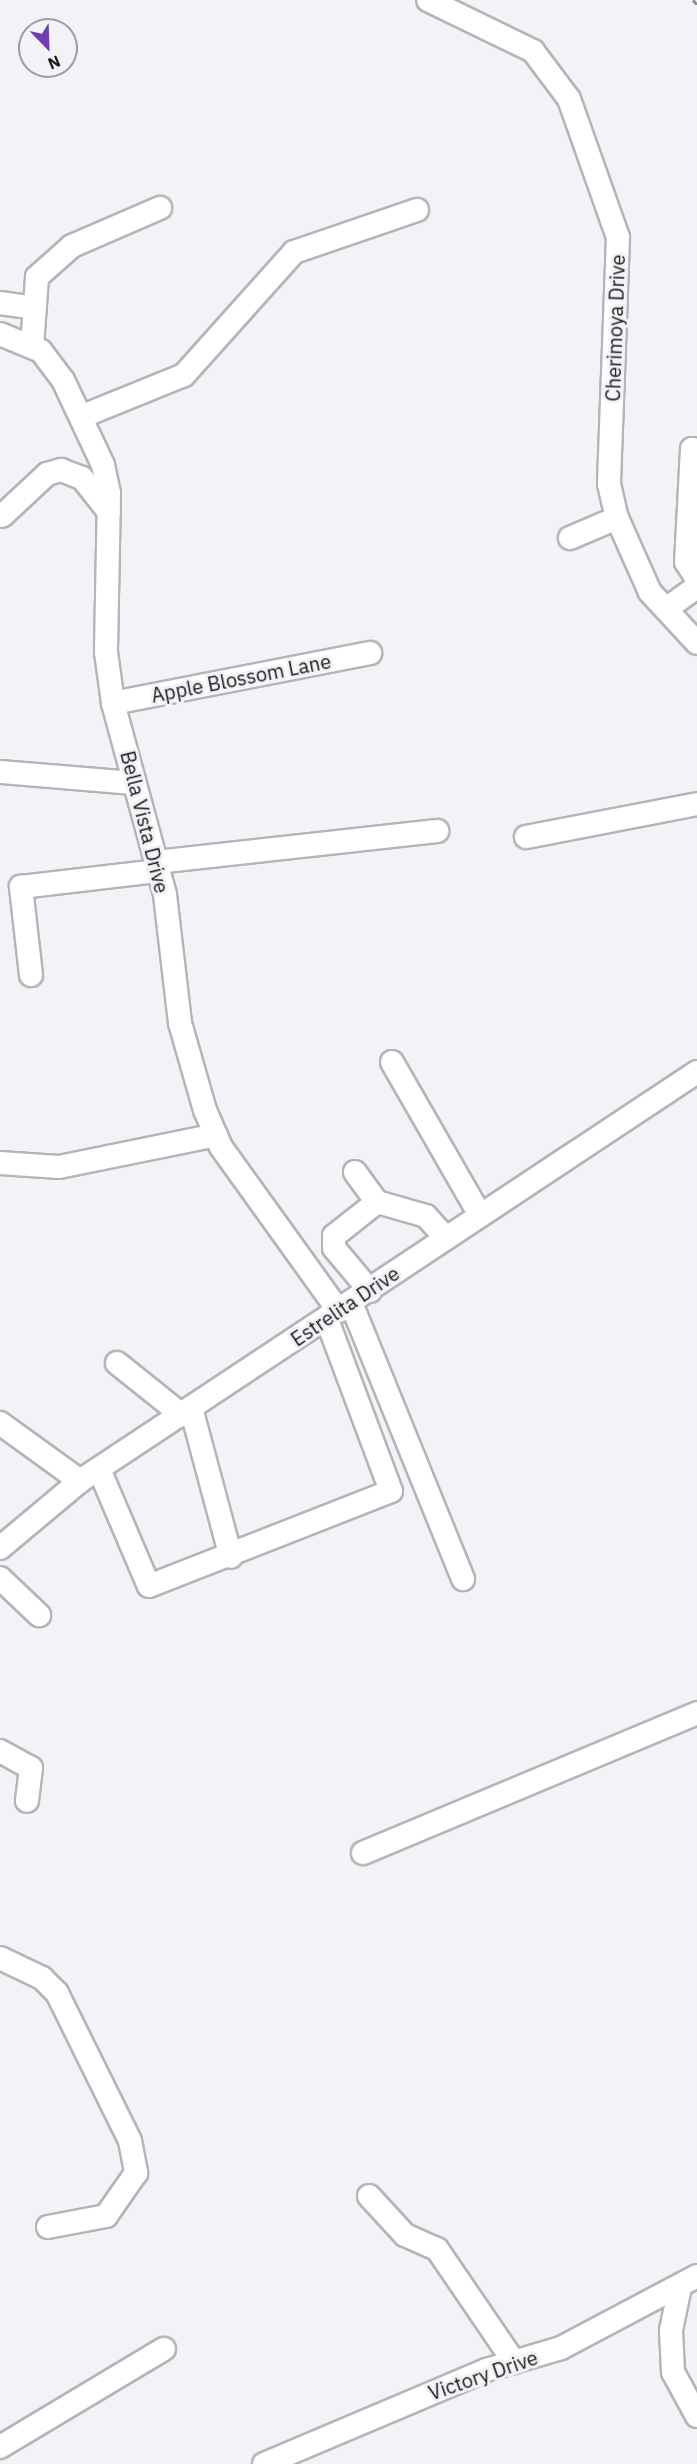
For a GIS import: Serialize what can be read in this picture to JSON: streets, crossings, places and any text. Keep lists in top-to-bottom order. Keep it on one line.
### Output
{"streets":{"street":["Cherimoya Drive","Apple Blossom Lane","Bella Vista Drive","Estrelita Drive","Victory Drive"]},"crossings":[["Apple Blossom Lane","Bella Vista Drive"],["Bella Vista Drive","Estrelita Drive"]],"north":"bottom right"}
